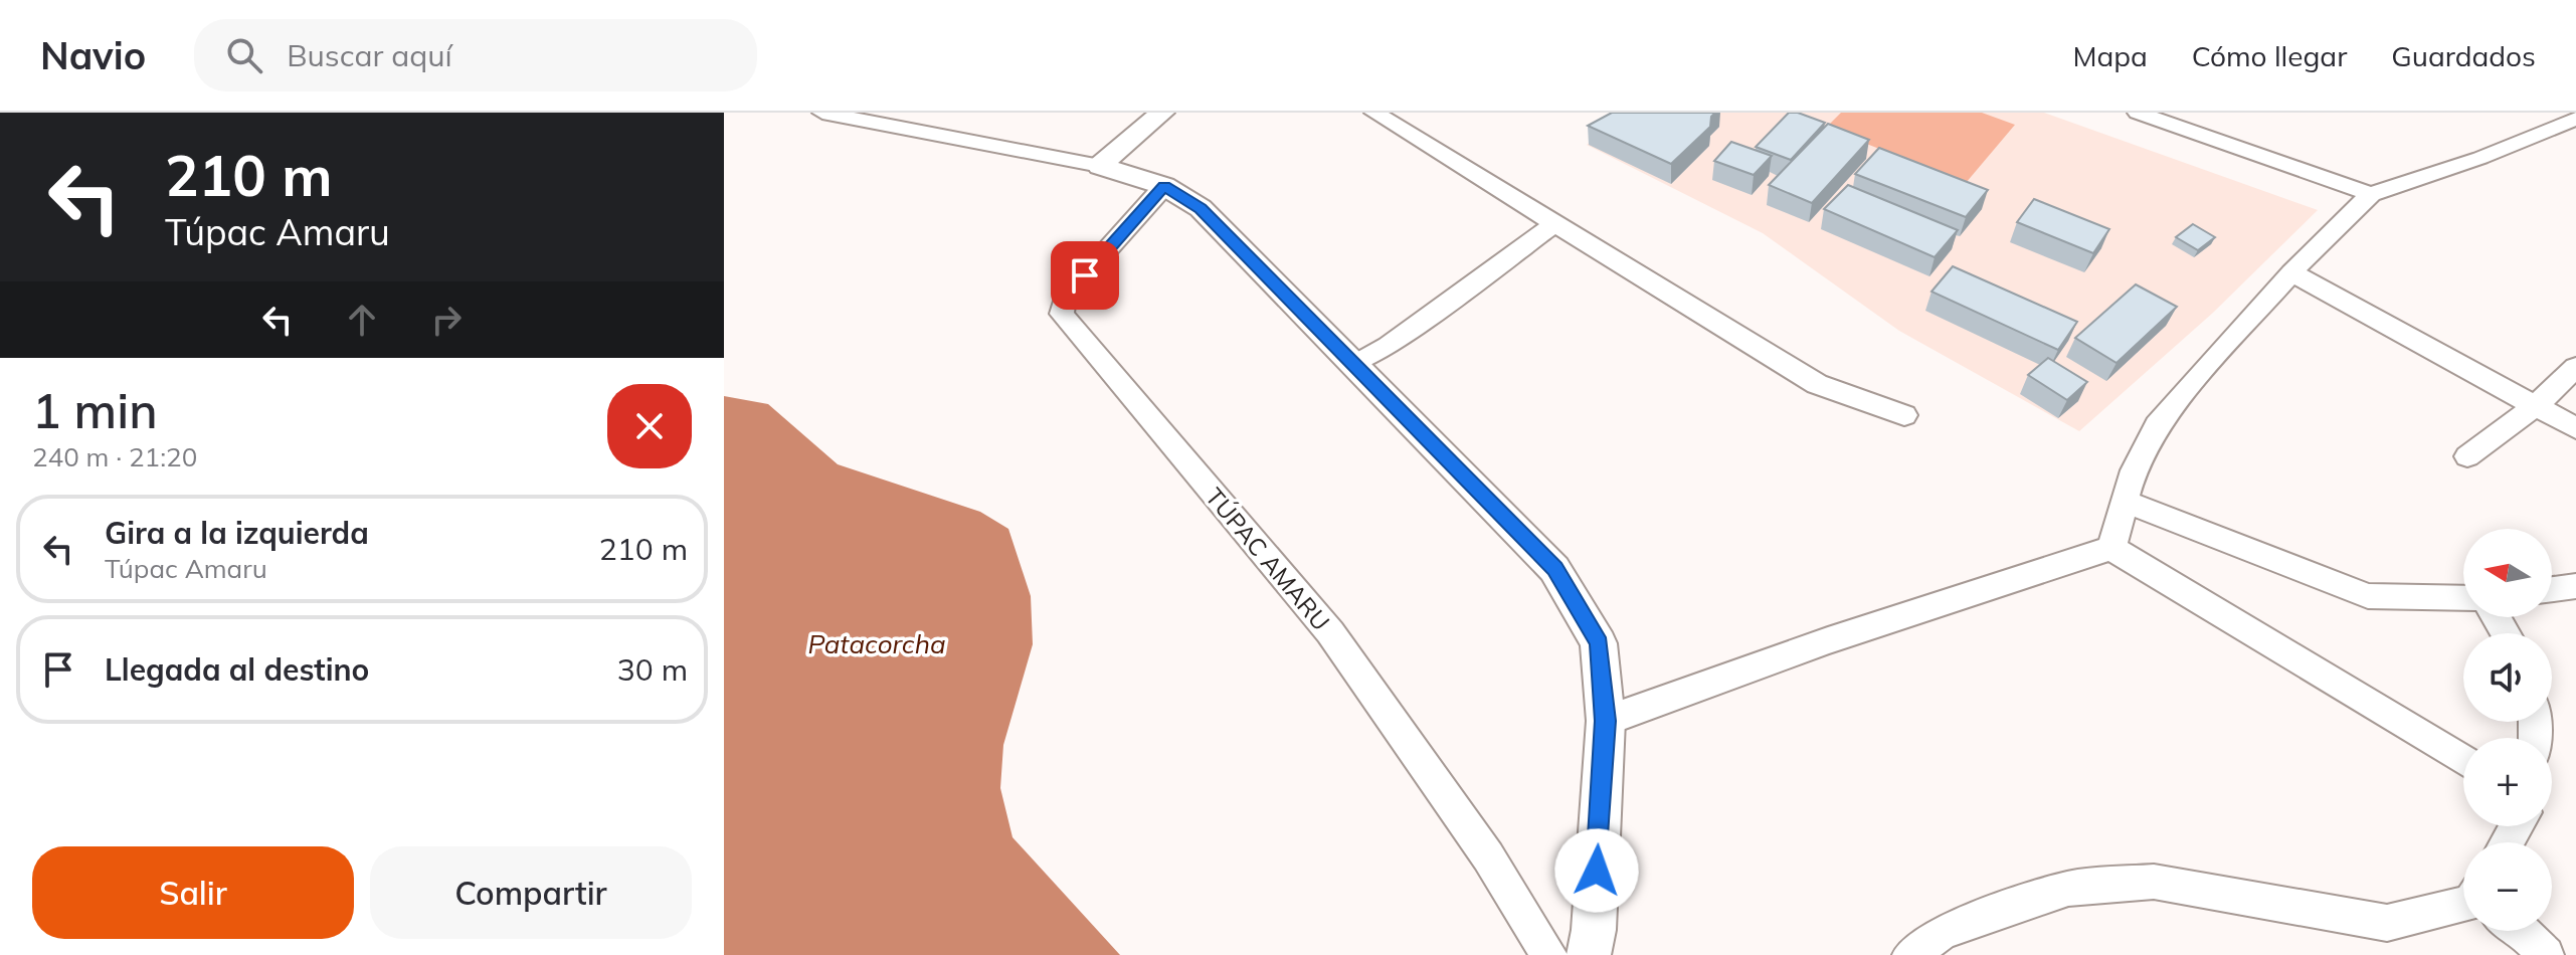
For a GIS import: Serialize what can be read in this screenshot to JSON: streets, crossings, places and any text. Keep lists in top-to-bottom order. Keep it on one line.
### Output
{"streets":{"street":["TÚPAC AMARU"]},"water":["Patacorcha"],"north":"left","page":{"header":"Navio","search":"Buscar aquí","nav":["Mapa","Cómo llegar","Guardados"],"turn":["210 m","Túpac Amaru"],"heading":["1 min","240 m · 21:20"],"list":[{"name":"Gira a la izquierda","note":"Túpac Amaru","value":"210 m"},{"name":"Llegada al destino","value":"30 m"}],"map_buttons":["+","−"],"buttons":["Salir","Compartir"]}}
